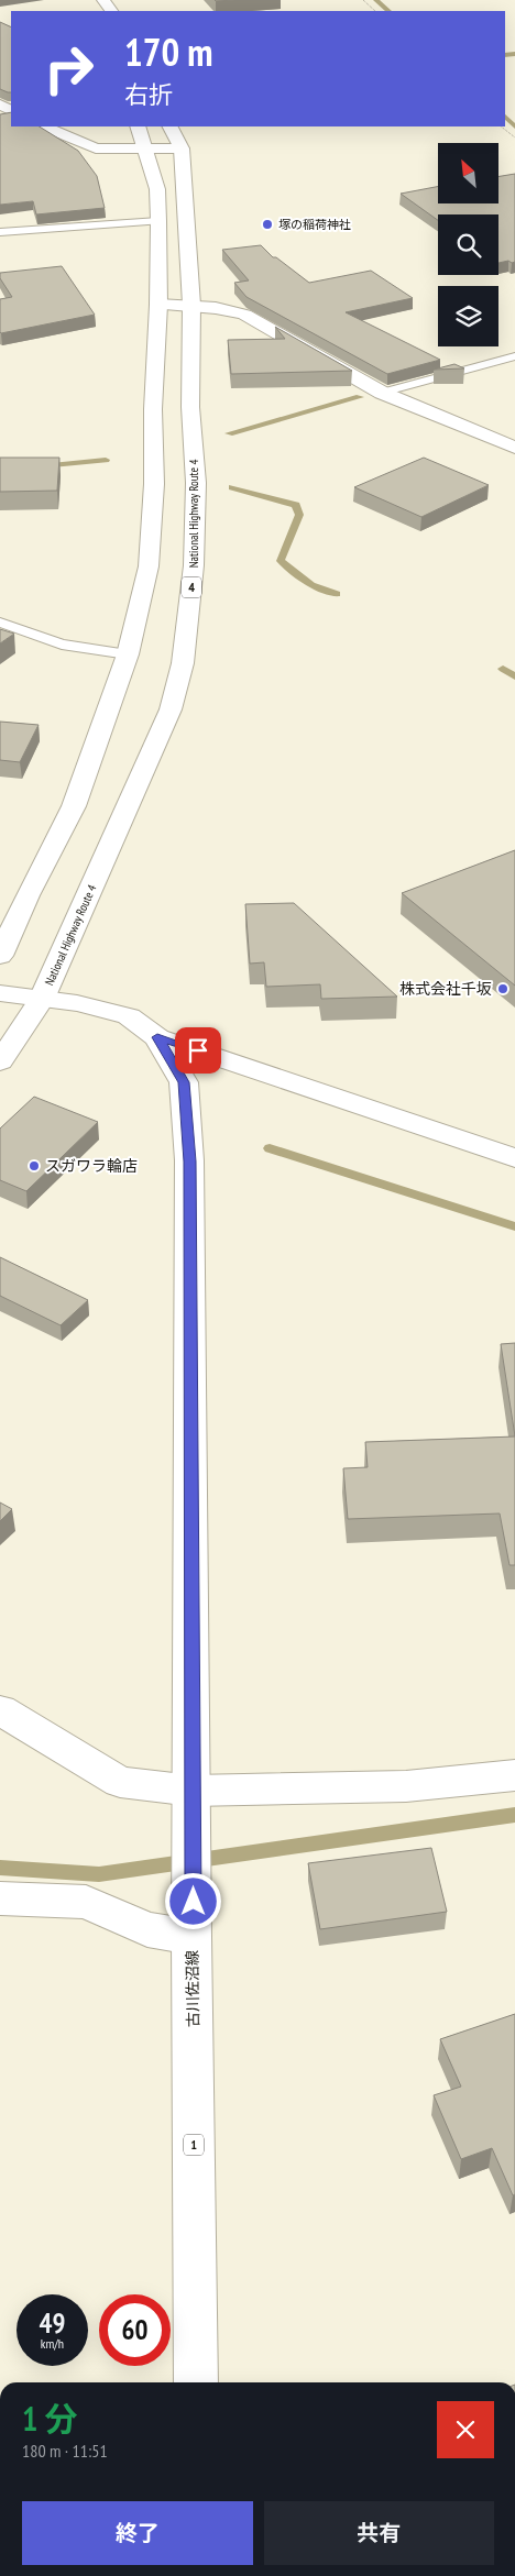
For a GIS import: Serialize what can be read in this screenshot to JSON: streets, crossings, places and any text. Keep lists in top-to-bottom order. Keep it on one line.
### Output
{"streets":{"main road":["National Highway Route 4","4","古川佐沼線","1"]},"crossings":[["National Highway Route 4","古川佐沼線"]],"places":["塚の稲荷神社","株式会社千坂","スガワラ輪店"],"north":"top left","page":{"turn":["170 m","右折"],"speed":"49 km/h","limit":"60","heading":["1 分","180 m · 11:51"],"buttons":["終了","共有"]}}
